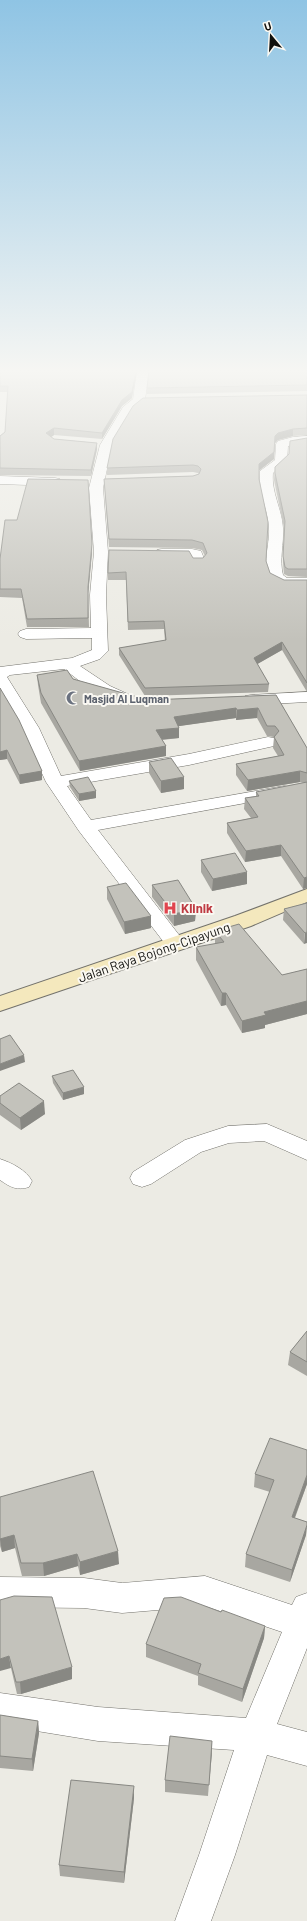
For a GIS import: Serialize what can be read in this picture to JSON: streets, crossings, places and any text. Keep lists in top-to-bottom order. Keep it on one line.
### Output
{"streets":{"street":["Jalan Raya Bojong-Cipayung"]},"places":{"mosque":["Masjid Al Luqman"],"hospital":["Klinik"]},"north":"top"}
